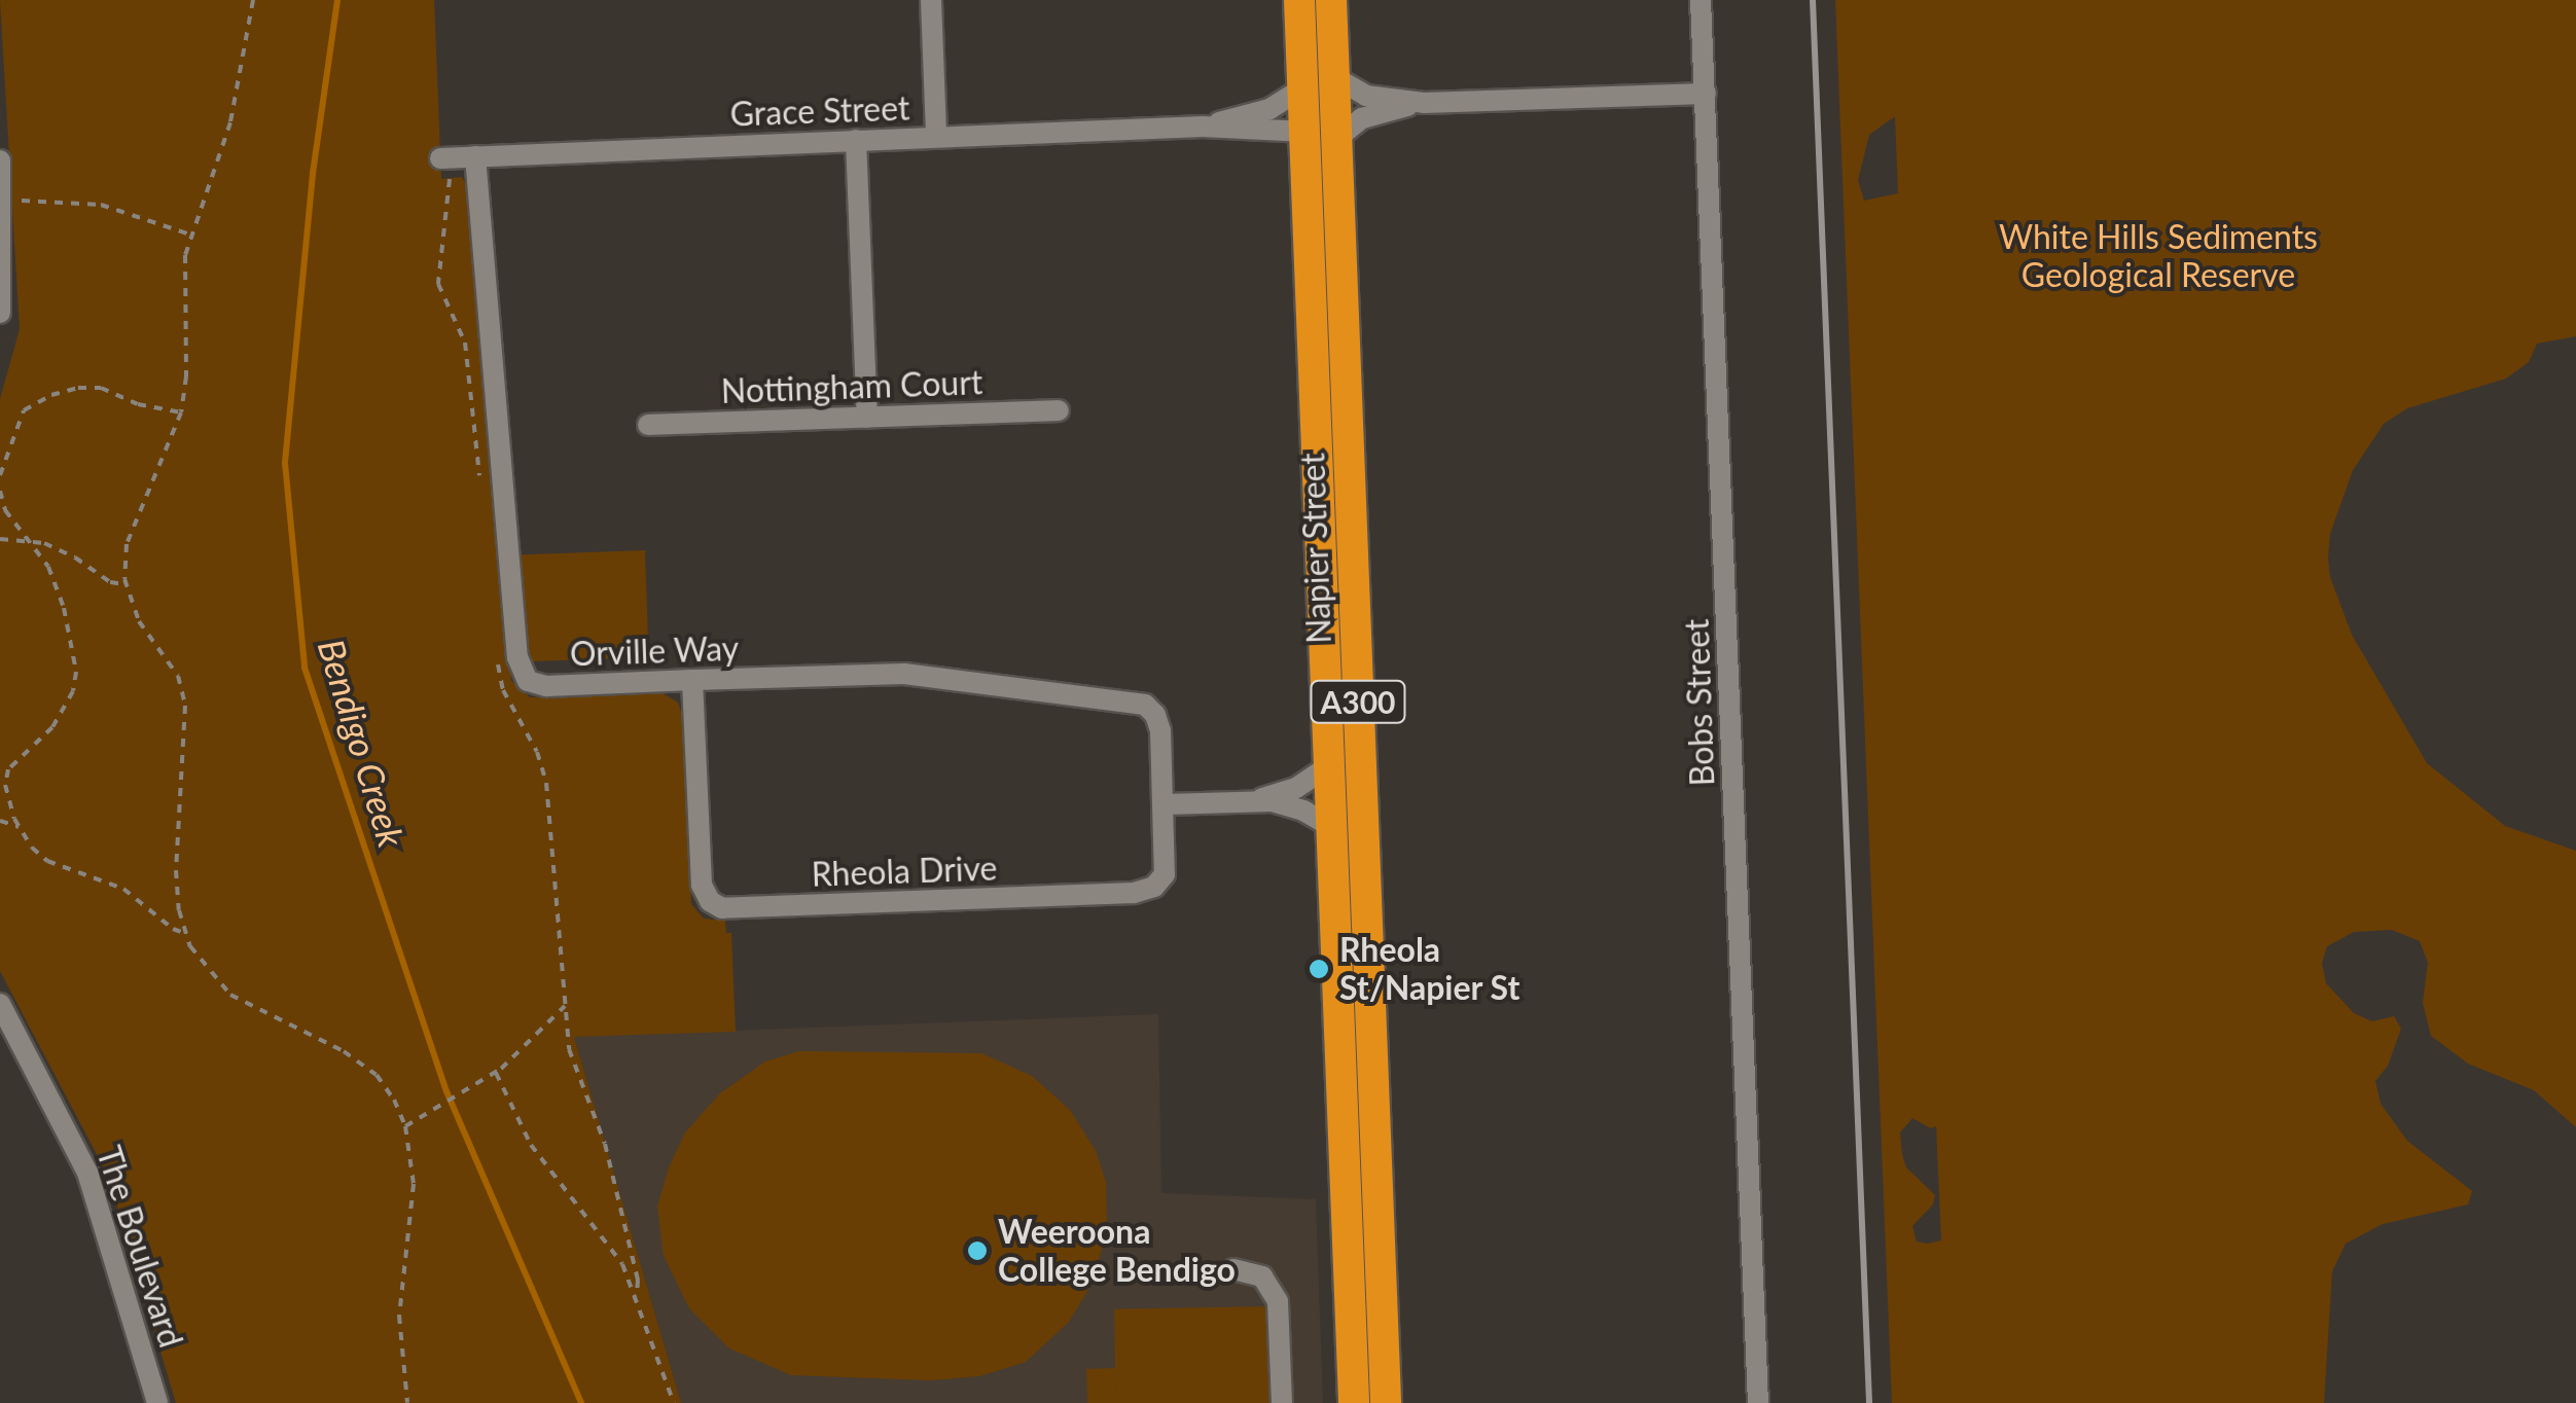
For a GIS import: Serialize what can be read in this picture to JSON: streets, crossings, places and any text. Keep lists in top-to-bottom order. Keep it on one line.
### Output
{"streets":{"highway":["Napier Street","A300"],"street":["Grace Street","Nottingham Court","Orville Way","Bobs Street","Rheola Drive","The Boulevard"]},"crossings":[["Grace Street","Napier Street"],["Grace Street","Orville Way"],["Orville Way","Rheola Drive"]],"water":["Bendigo Creek"],"parks":["White Hills Sediments Geological Reserve"],"places":["Rheola St/Napier St","Weeroona College Bendigo"]}
